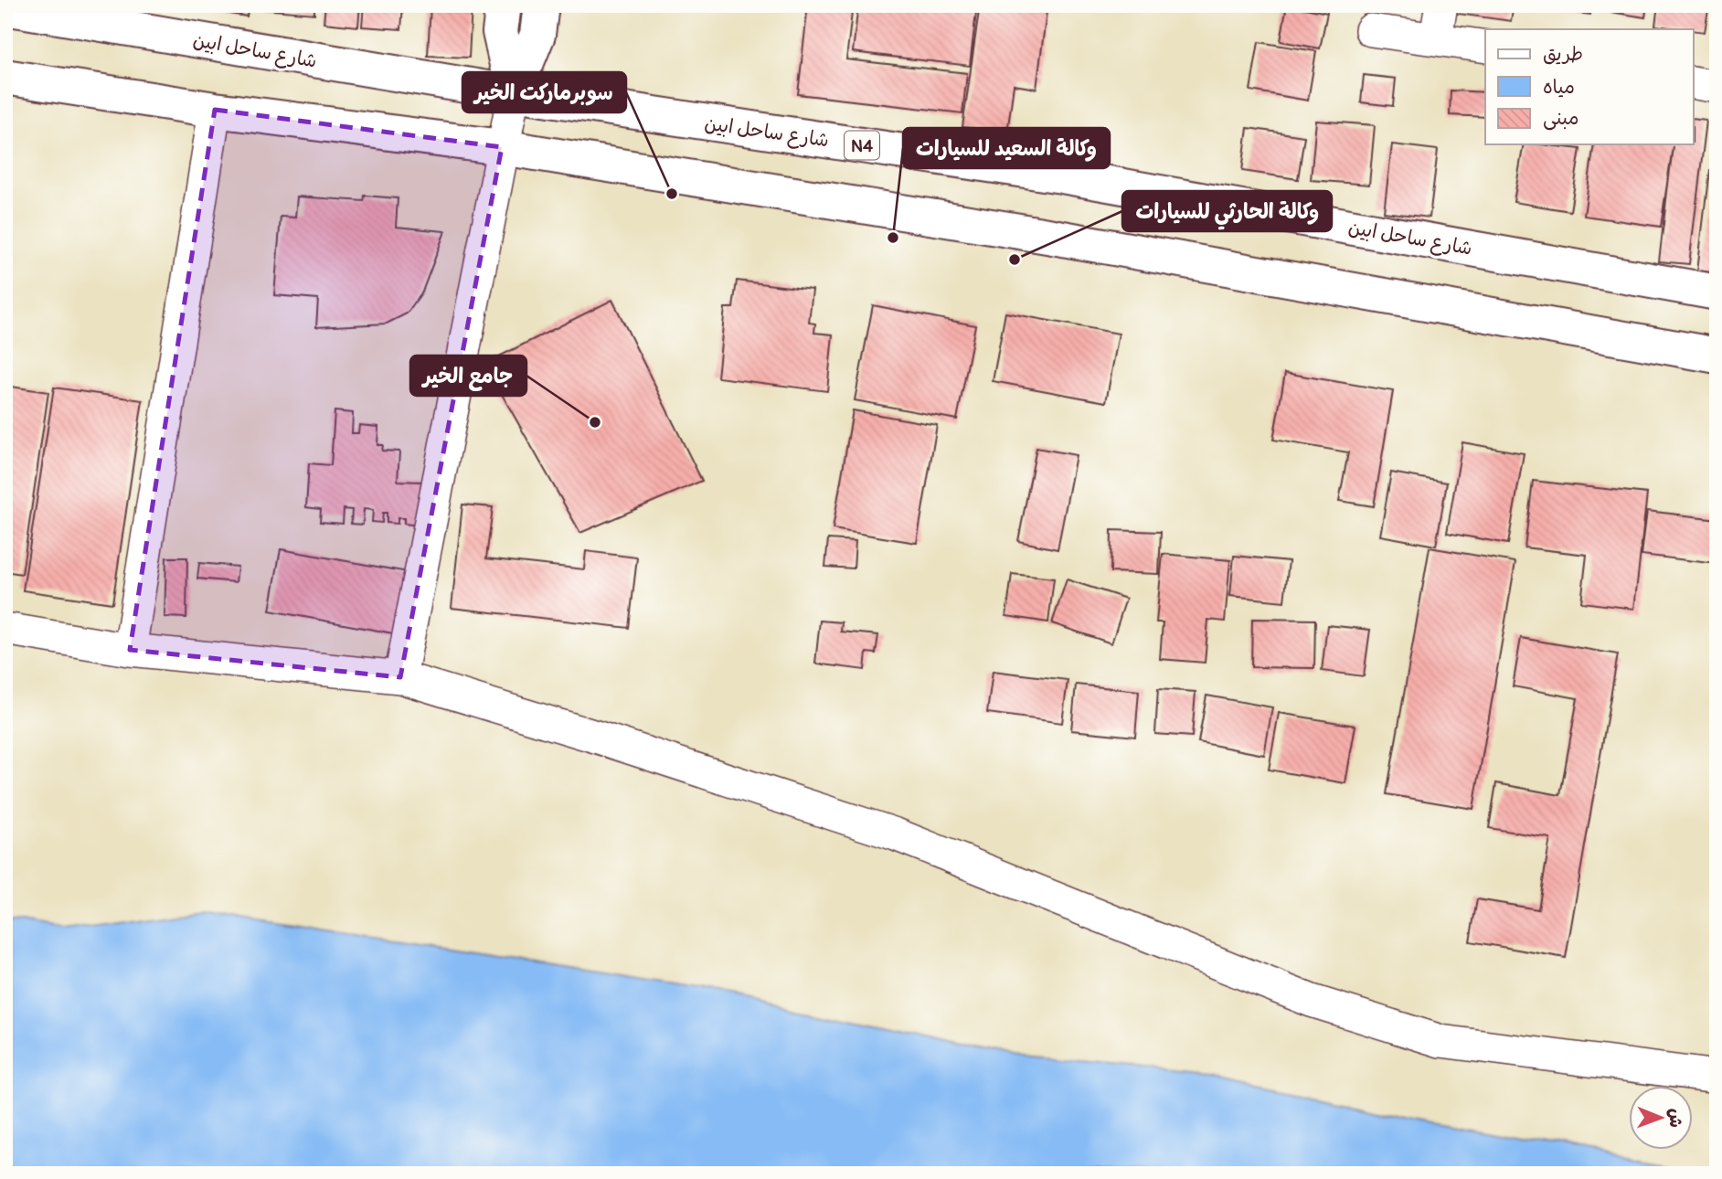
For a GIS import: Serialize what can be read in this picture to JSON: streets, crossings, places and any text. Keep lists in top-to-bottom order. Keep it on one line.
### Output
{"streets":{"main road":["شارع ساحل ابين","N4"]},"places":["سوبرماركت الخير","وكالة السعيد للسيارات","وكالة الحارثي للسيارات","جامع الخير"],"legend":["طريق","مياه","مبنى"],"north":"right"}
